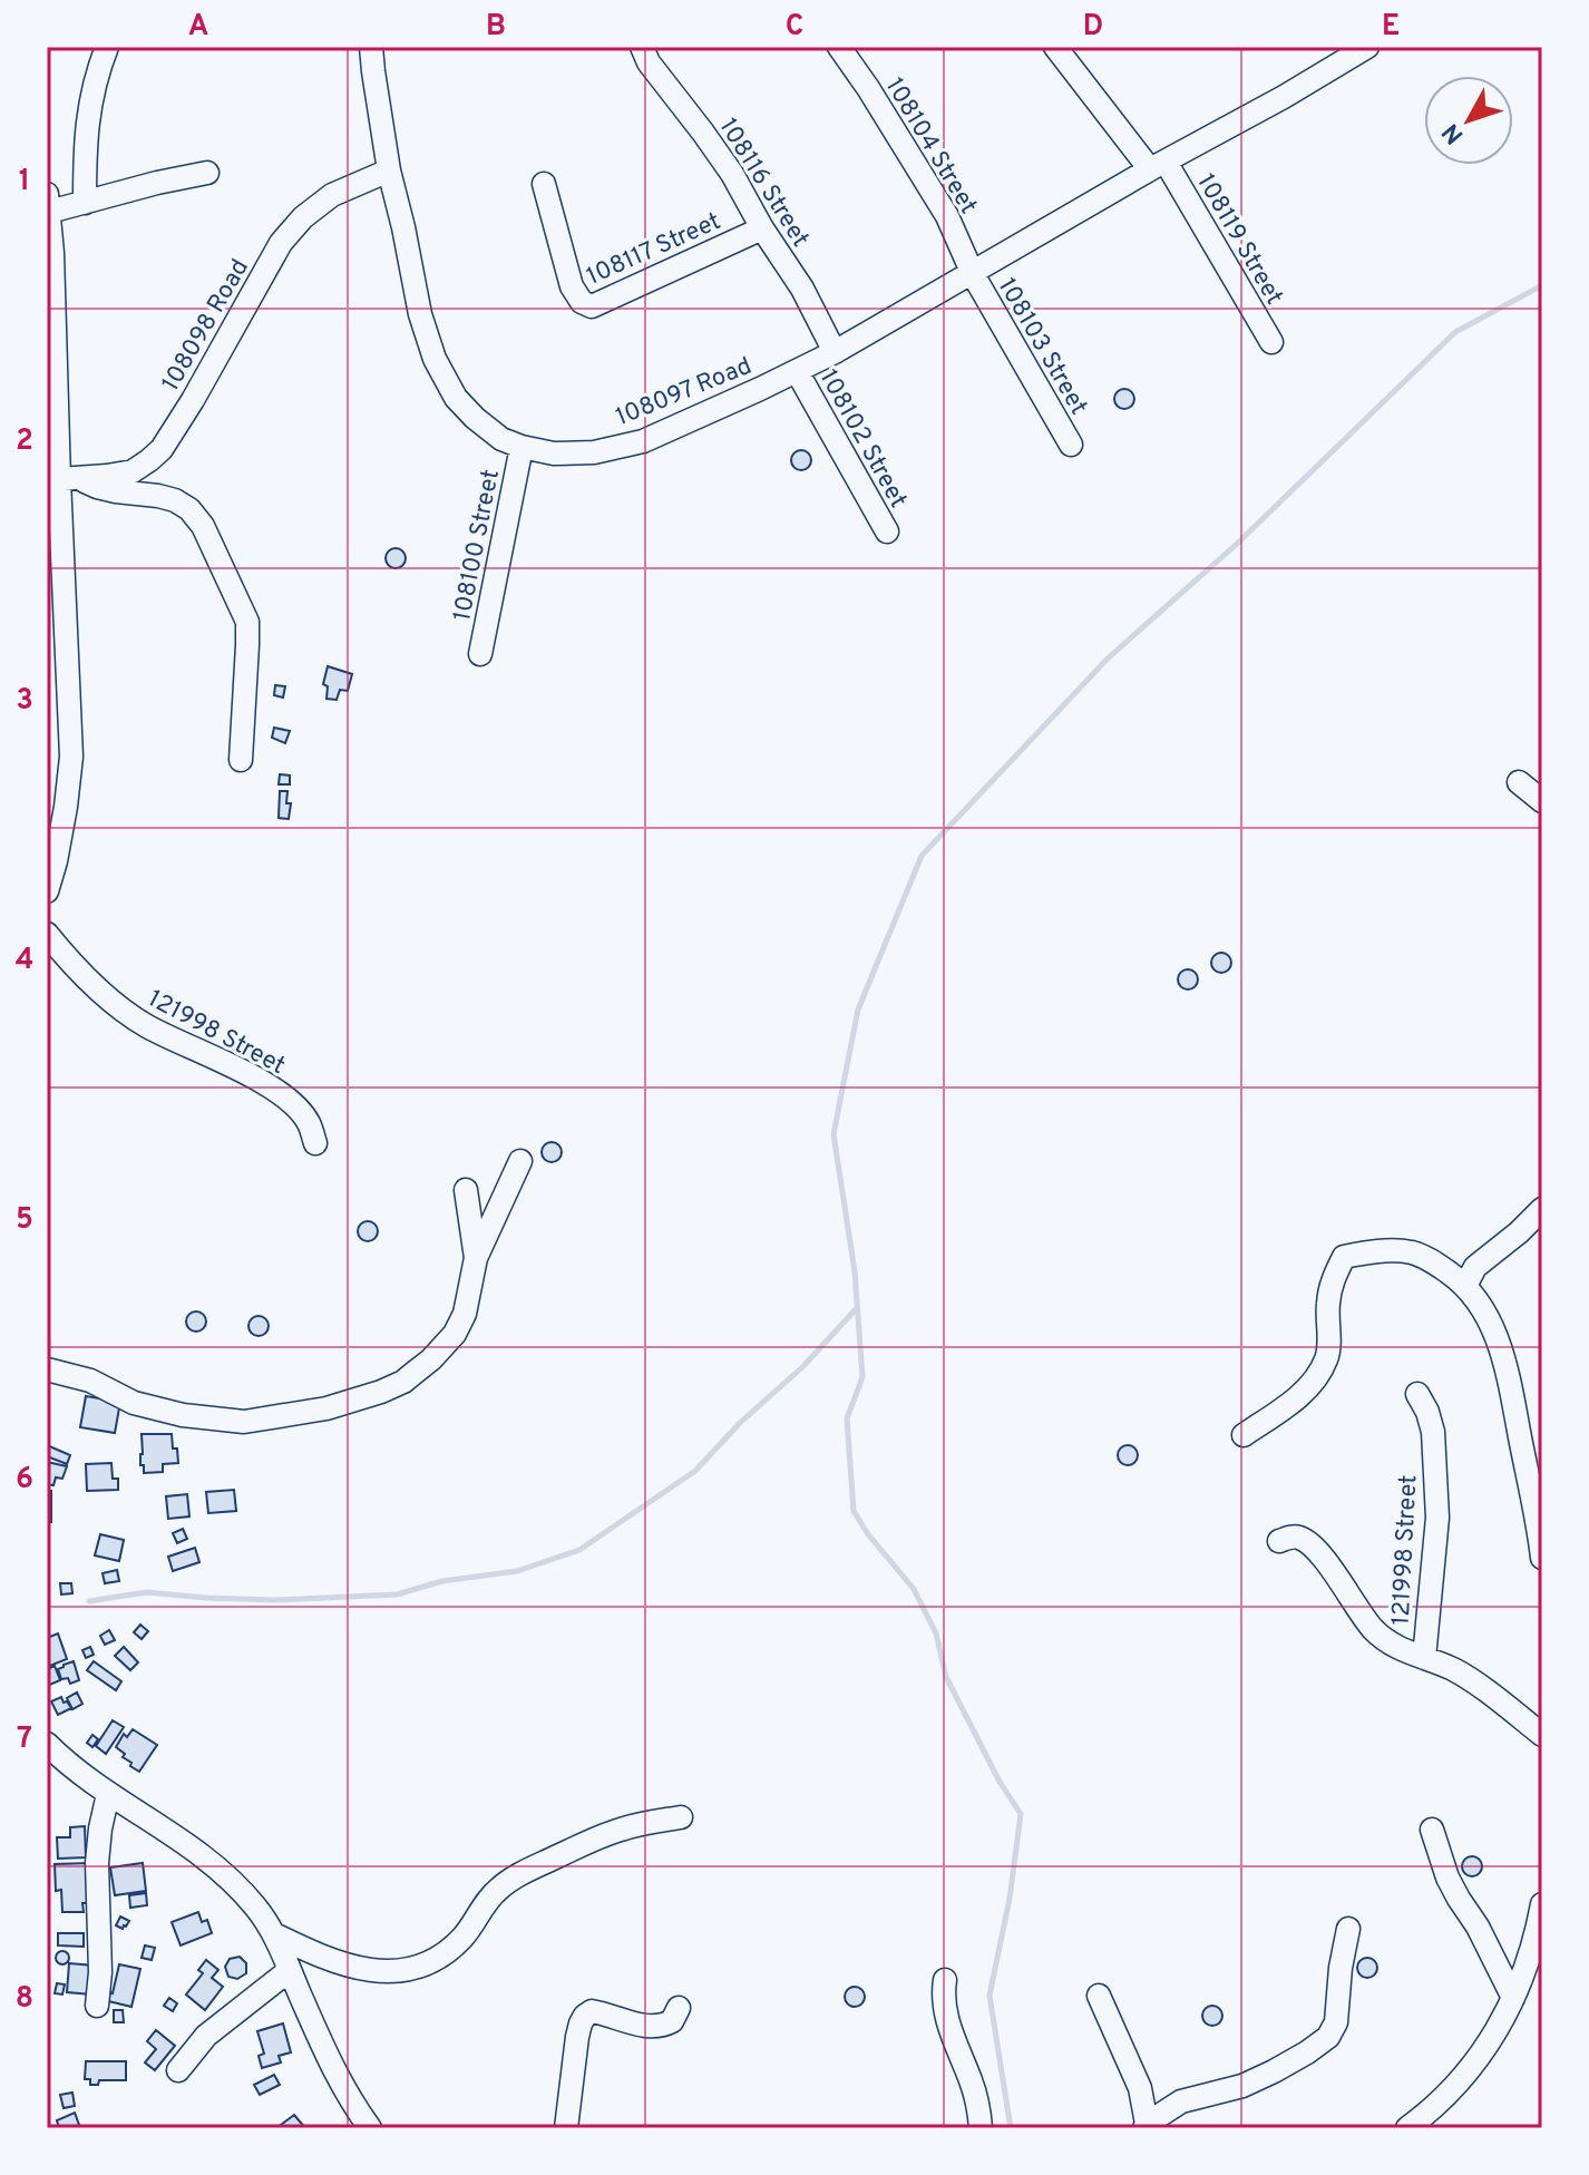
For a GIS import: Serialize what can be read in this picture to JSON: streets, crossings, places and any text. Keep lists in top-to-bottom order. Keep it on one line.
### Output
{"streets":{"street":["108104 Street","108116 Street","108119 Street","108117 Street","108098 Road","108103 Street","108097 Road","108102 Street","108100 Street","121998 Street"]},"crossings":[["108104 Street","108103 Street"],["108104 Street","108097 Road"],["108116 Street","108117 Street"],["108116 Street","108097 Road"],["108119 Street","108097 Road"],["108098 Road","108097 Road"],["108103 Street","108097 Road"],["108097 Road","108102 Street"],["108097 Road","108100 Street"]],"north":"bottom left","grid":{"columns":["A","B","C","D","E"],"rows":["1","2","3","4","5","6","7","8"]}}
